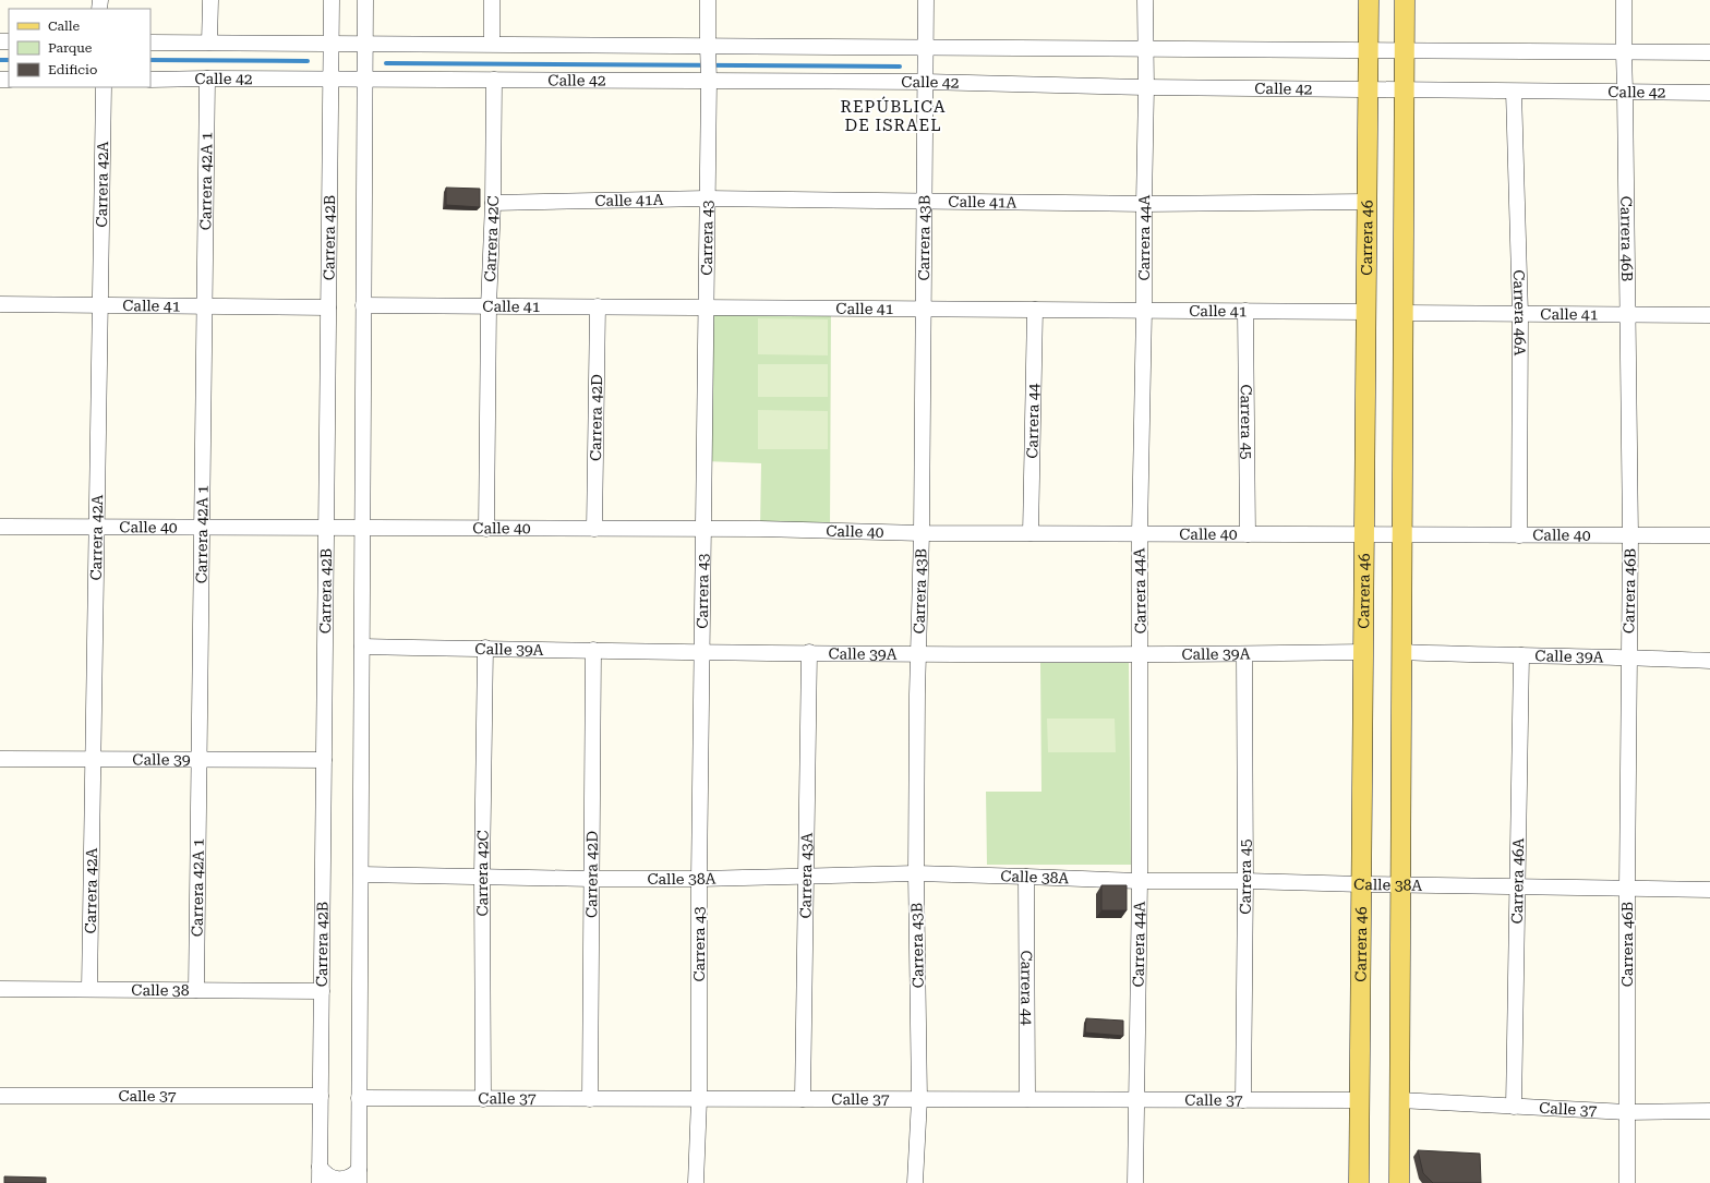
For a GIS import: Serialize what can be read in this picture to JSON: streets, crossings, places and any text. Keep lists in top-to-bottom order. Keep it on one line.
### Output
{"streets":{"main road":["Carrera 46"],"street":["Calle 42","Carrera 42A 1","Carrera 42A","Calle 41A","Carrera 42B","Carrera 42C","Carrera 43","Carrera 43B","Carrera 44A","Carrera 46B","Calle 41","Carrera 46A","Carrera 42D","Carrera 44","Carrera 45","Calle 40","Calle 39A","Calle 39","Carrera 43A","Calle 38A","Calle 38","Calle 37"]},"crossings":[["Calle 42","Carrera 42A 1"],["Calle 42","Carrera 42B"],["Calle 42","Carrera 42C"],["Calle 42","Carrera 43"],["Calle 42","Carrera 43B"],["Calle 42","Carrera 44A"],["Calle 42","Carrera 46"],["Calle 42","Carrera 46B"],["Calle 42","Carrera 46A"],["Carrera 42A 1","Calle 41"],["Carrera 42A 1","Calle 40"],["Carrera 42A 1","Calle 39"],["Carrera 42A 1","Calle 38"],["Carrera 42A","Calle 41"],["Carrera 42A","Calle 40"],["Carrera 42A","Calle 39"],["Carrera 42A","Calle 38"],["Calle 41A","Carrera 42C"],["Calle 41A","Carrera 43"],["Calle 41A","Carrera 43B"],["Calle 41A","Carrera 44A"],["Calle 41A","Carrera 46"],["Carrera 42B","Calle 41"],["Carrera 42B","Calle 40"],["Carrera 42B","Calle 39"],["Carrera 42B","Calle 38"],["Carrera 42B","Calle 37"],["Carrera 42C","Calle 41"],["Carrera 42C","Calle 40"],["Carrera 42C","Calle 39A"],["Carrera 42C","Calle 38A"],["Carrera 42C","Calle 37"],["Carrera 43","Calle 41"],["Carrera 43","Calle 40"],["Carrera 43","Calle 39A"],["Carrera 43","Calle 38A"],["Carrera 43","Calle 37"],["Carrera 43B","Calle 41"],["Carrera 43B","Calle 40"],["Carrera 43B","Calle 39A"],["Carrera 43B","Calle 38A"],["Carrera 43B","Calle 37"],["Carrera 44A","Calle 41"],["Carrera 44A","Calle 40"],["Carrera 44A","Calle 39A"],["Carrera 44A","Calle 38A"],["Carrera 44A","Calle 37"],["Carrera 46","Calle 41"],["Carrera 46","Calle 40"],["Carrera 46","Calle 39A"],["Carrera 46","Calle 38A"],["Carrera 46","Calle 37"],["Carrera 46B","Calle 41"],["Carrera 46B","Calle 40"],["Carrera 46B","Calle 39A"],["Carrera 46B","Calle 38A"],["Carrera 46B","Calle 37"],["Calle 41","Carrera 46A"],["Calle 41","Carrera 42D"],["Calle 41","Carrera 44"],["Calle 41","Carrera 45"],["Carrera 46A","Calle 40"],["Carrera 46A","Calle 39A"],["Carrera 46A","Calle 38A"],["Carrera 46A","Calle 37"],["Carrera 42D","Calle 40"],["Carrera 42D","Calle 39A"],["Carrera 42D","Calle 38A"],["Carrera 42D","Calle 37"],["Carrera 44","Calle 40"],["Carrera 44","Calle 38A"],["Carrera 44","Calle 37"],["Carrera 45","Calle 40"],["Carrera 45","Calle 39A"],["Carrera 45","Calle 38A"],["Carrera 45","Calle 37"],["Calle 39A","Carrera 43A"],["Carrera 43A","Calle 38A"],["Carrera 43A","Calle 37"]],"districts":["REPÚBLICA DE ISRAEL"],"legend":["Calle","Parque","Edificio"]}
